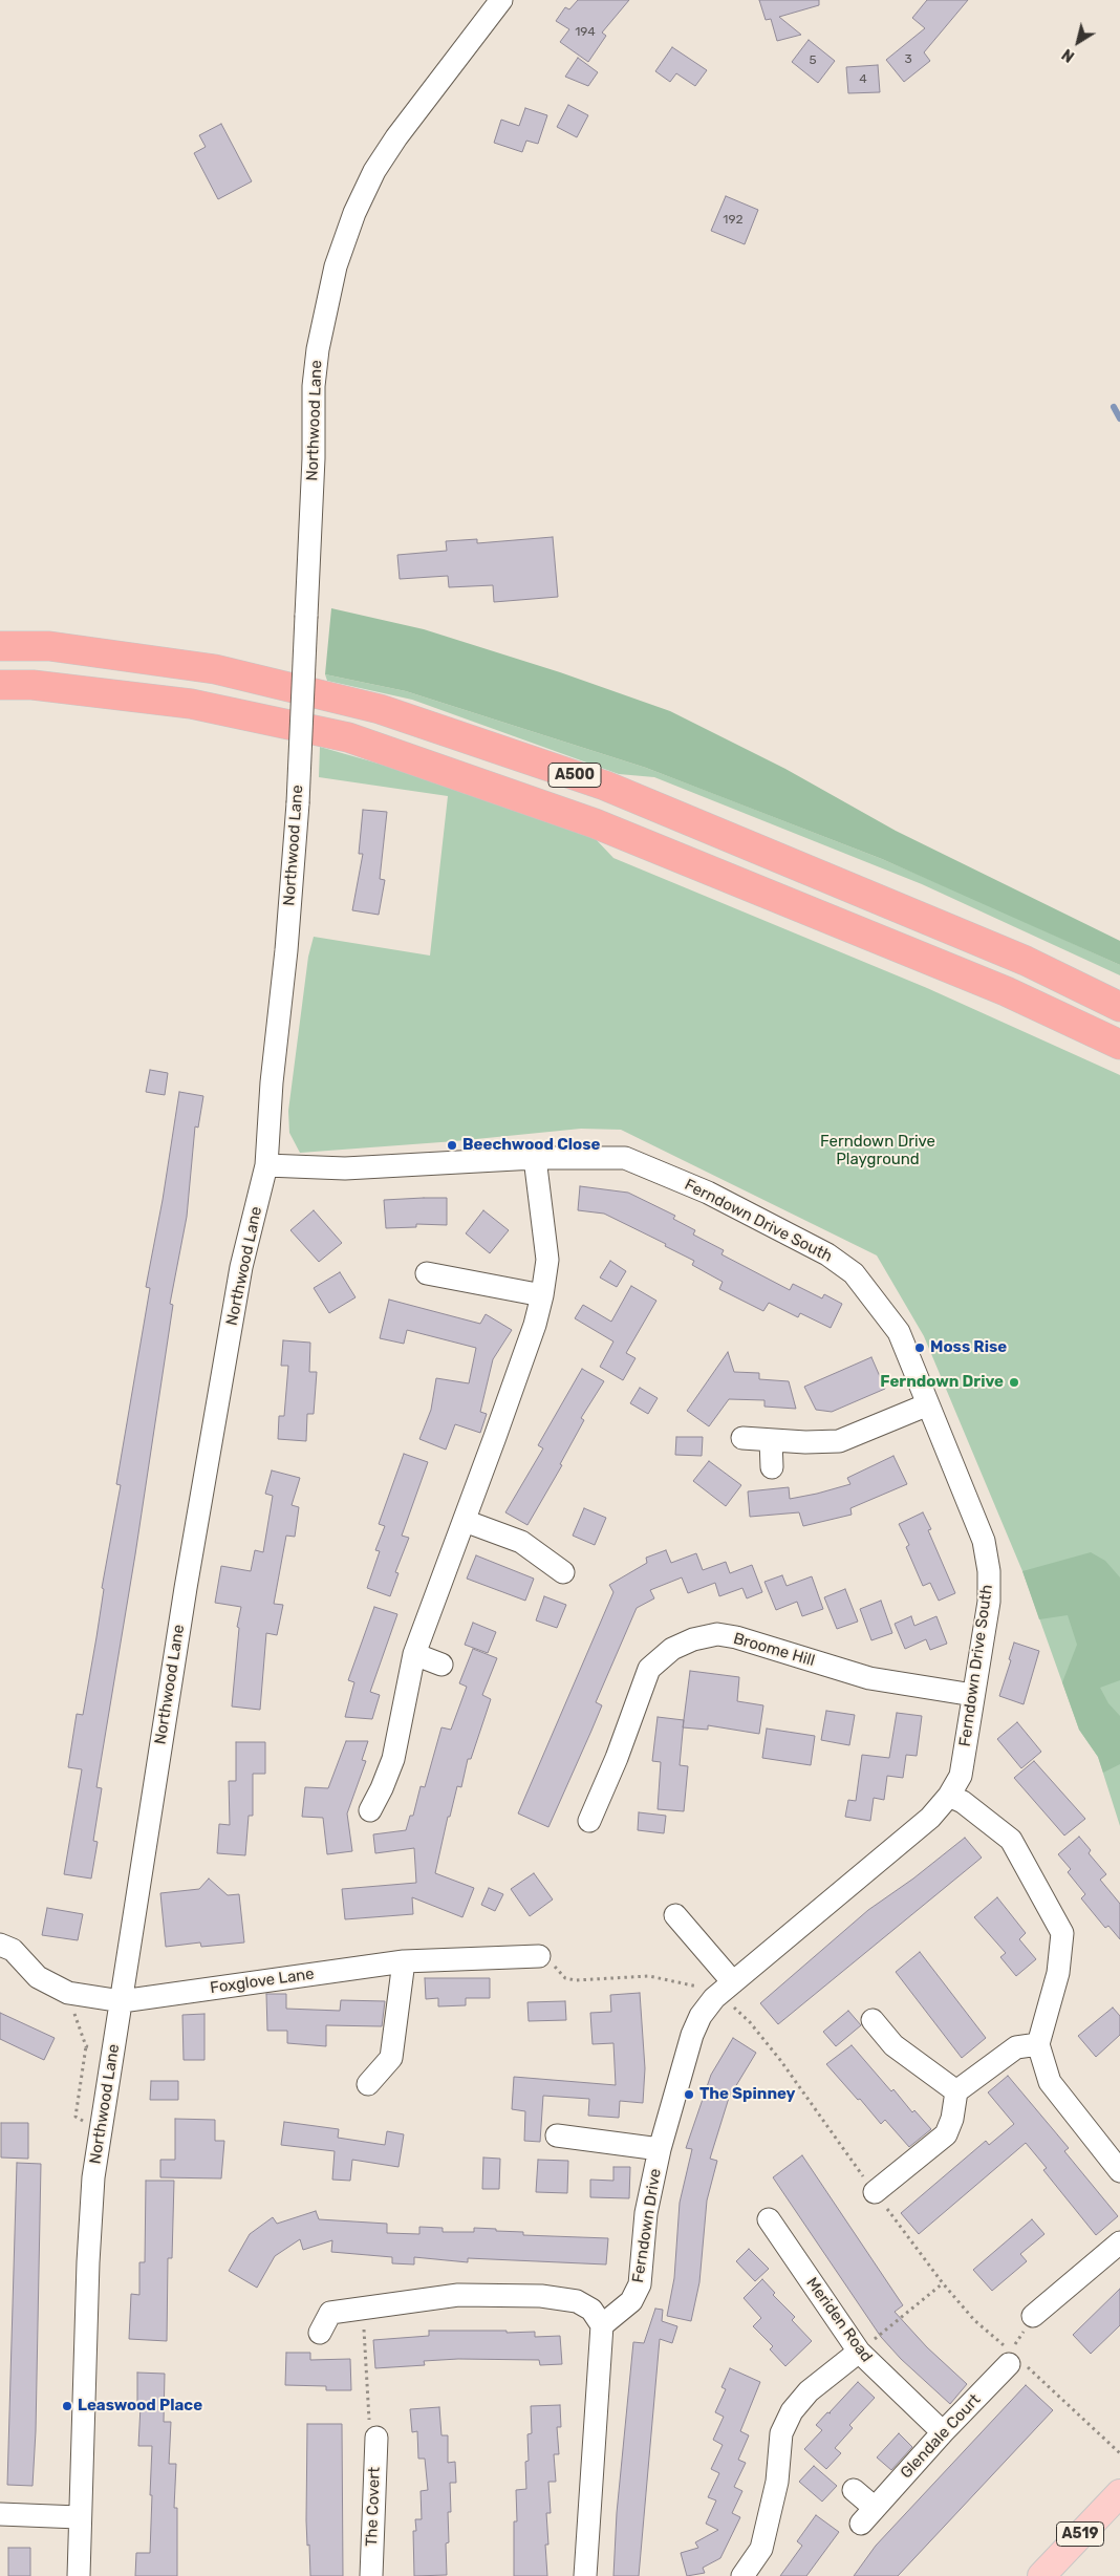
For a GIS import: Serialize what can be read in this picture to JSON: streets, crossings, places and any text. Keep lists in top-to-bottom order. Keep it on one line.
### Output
{"streets":{"highway":["A500"],"main road":["A519"],"street":["Northwood Lane","Ferndown Drive South","Broome Hill","Foxglove Lane","Ferndown Drive","Meriden Road","Glendale Court","The Covert"]},"crossings":[["Northwood Lane","Ferndown Drive South"],["Northwood Lane","Foxglove Lane"],["Ferndown Drive South","Broome Hill"],["Ferndown Drive South","Ferndown Drive"],["Meriden Road","Glendale Court"]],"parks":["Ferndown Drive Playground"],"places":["Beechwood Close","Moss Rise","Ferndown Drive","The Spinney","Leaswood Place"],"house_numbers":["194","3","5","4","192"],"north":"bottom left"}
